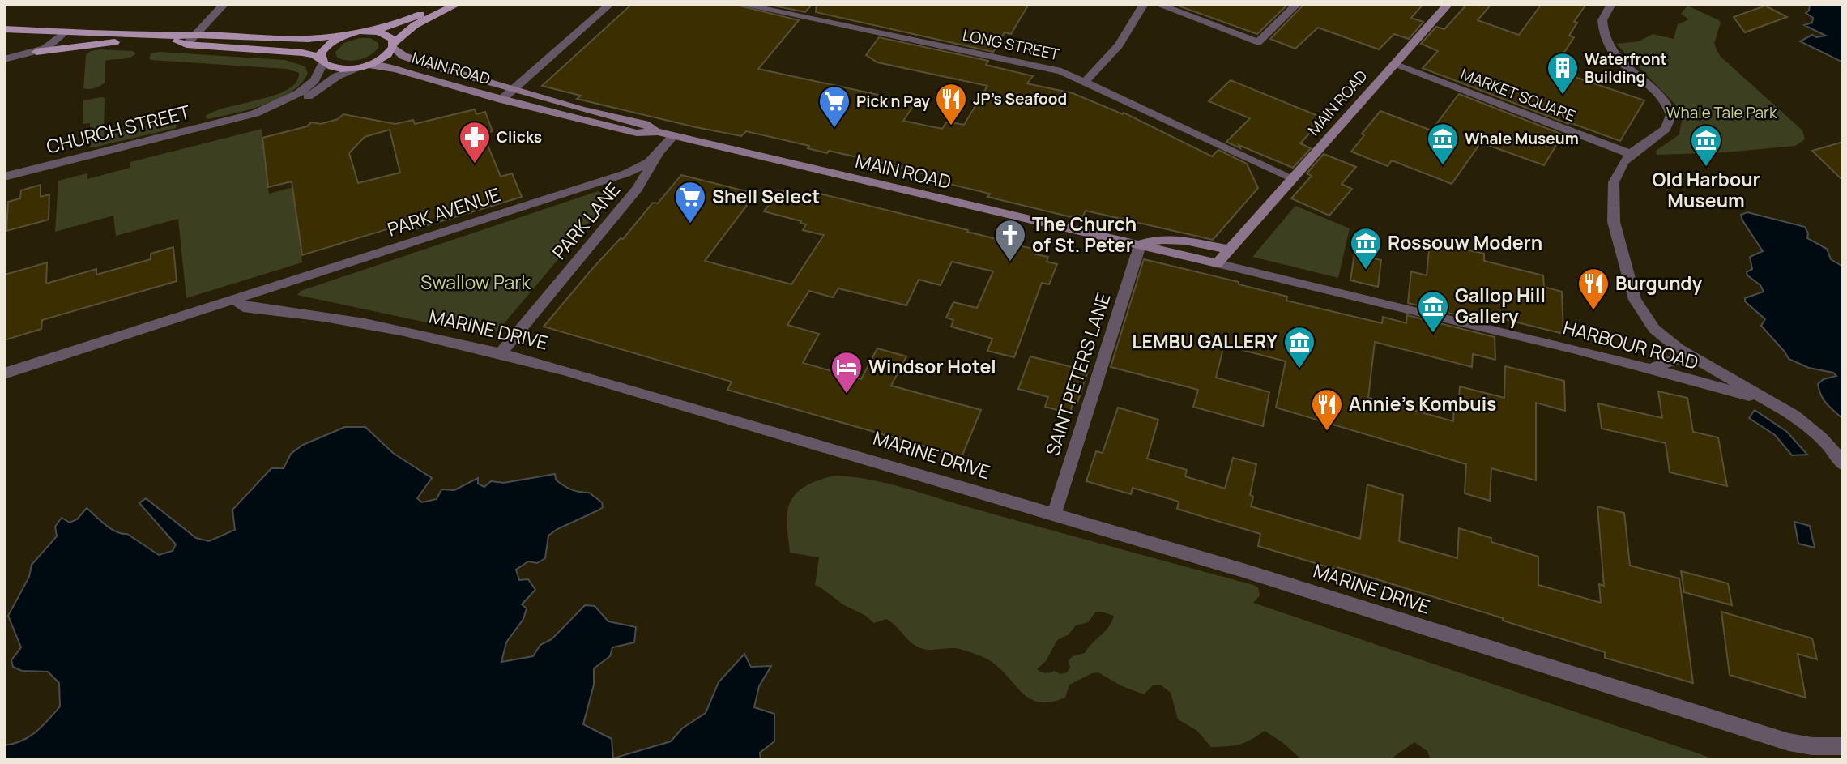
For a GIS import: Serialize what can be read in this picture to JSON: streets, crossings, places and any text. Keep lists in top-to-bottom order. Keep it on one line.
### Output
{"streets":{"main road":["MAIN ROAD"],"street":["LONG STREET","MARKET SQUARE","CHURCH STREET","PARK AVENUE","PARK LANE","MARINE DRIVE","HARBOUR ROAD","SAINT PETERS LANE"]},"crossings":[["LONG STREET","MAIN ROAD"],["MAIN ROAD","MARKET SQUARE"],["MAIN ROAD","CHURCH STREET"],["MAIN ROAD","PARK LANE"],["MAIN ROAD","HARBOUR ROAD"],["MAIN ROAD","SAINT PETERS LANE"],["PARK AVENUE","PARK LANE"],["PARK AVENUE","MARINE DRIVE"],["PARK LANE","MARINE DRIVE"],["MARINE DRIVE","SAINT PETERS LANE"]],"parks":["Whale Tale Park","Swallow Park"],"places":{"building":["Waterfront Building"],"restaurant":["JP's Seafood","Burgundy","Annie's Kombuis"],"supermarket":["Pick n Pay","Shell Select"],"pharmacy":["Clicks"],"museum":["Whale Museum","Old Harbour Museum","Rossouw Modern","Gallop Hill Gallery","LEMBU GALLERY"],"church":["The Church of St. Peter"],"hotel":["Windsor Hotel"]}}
